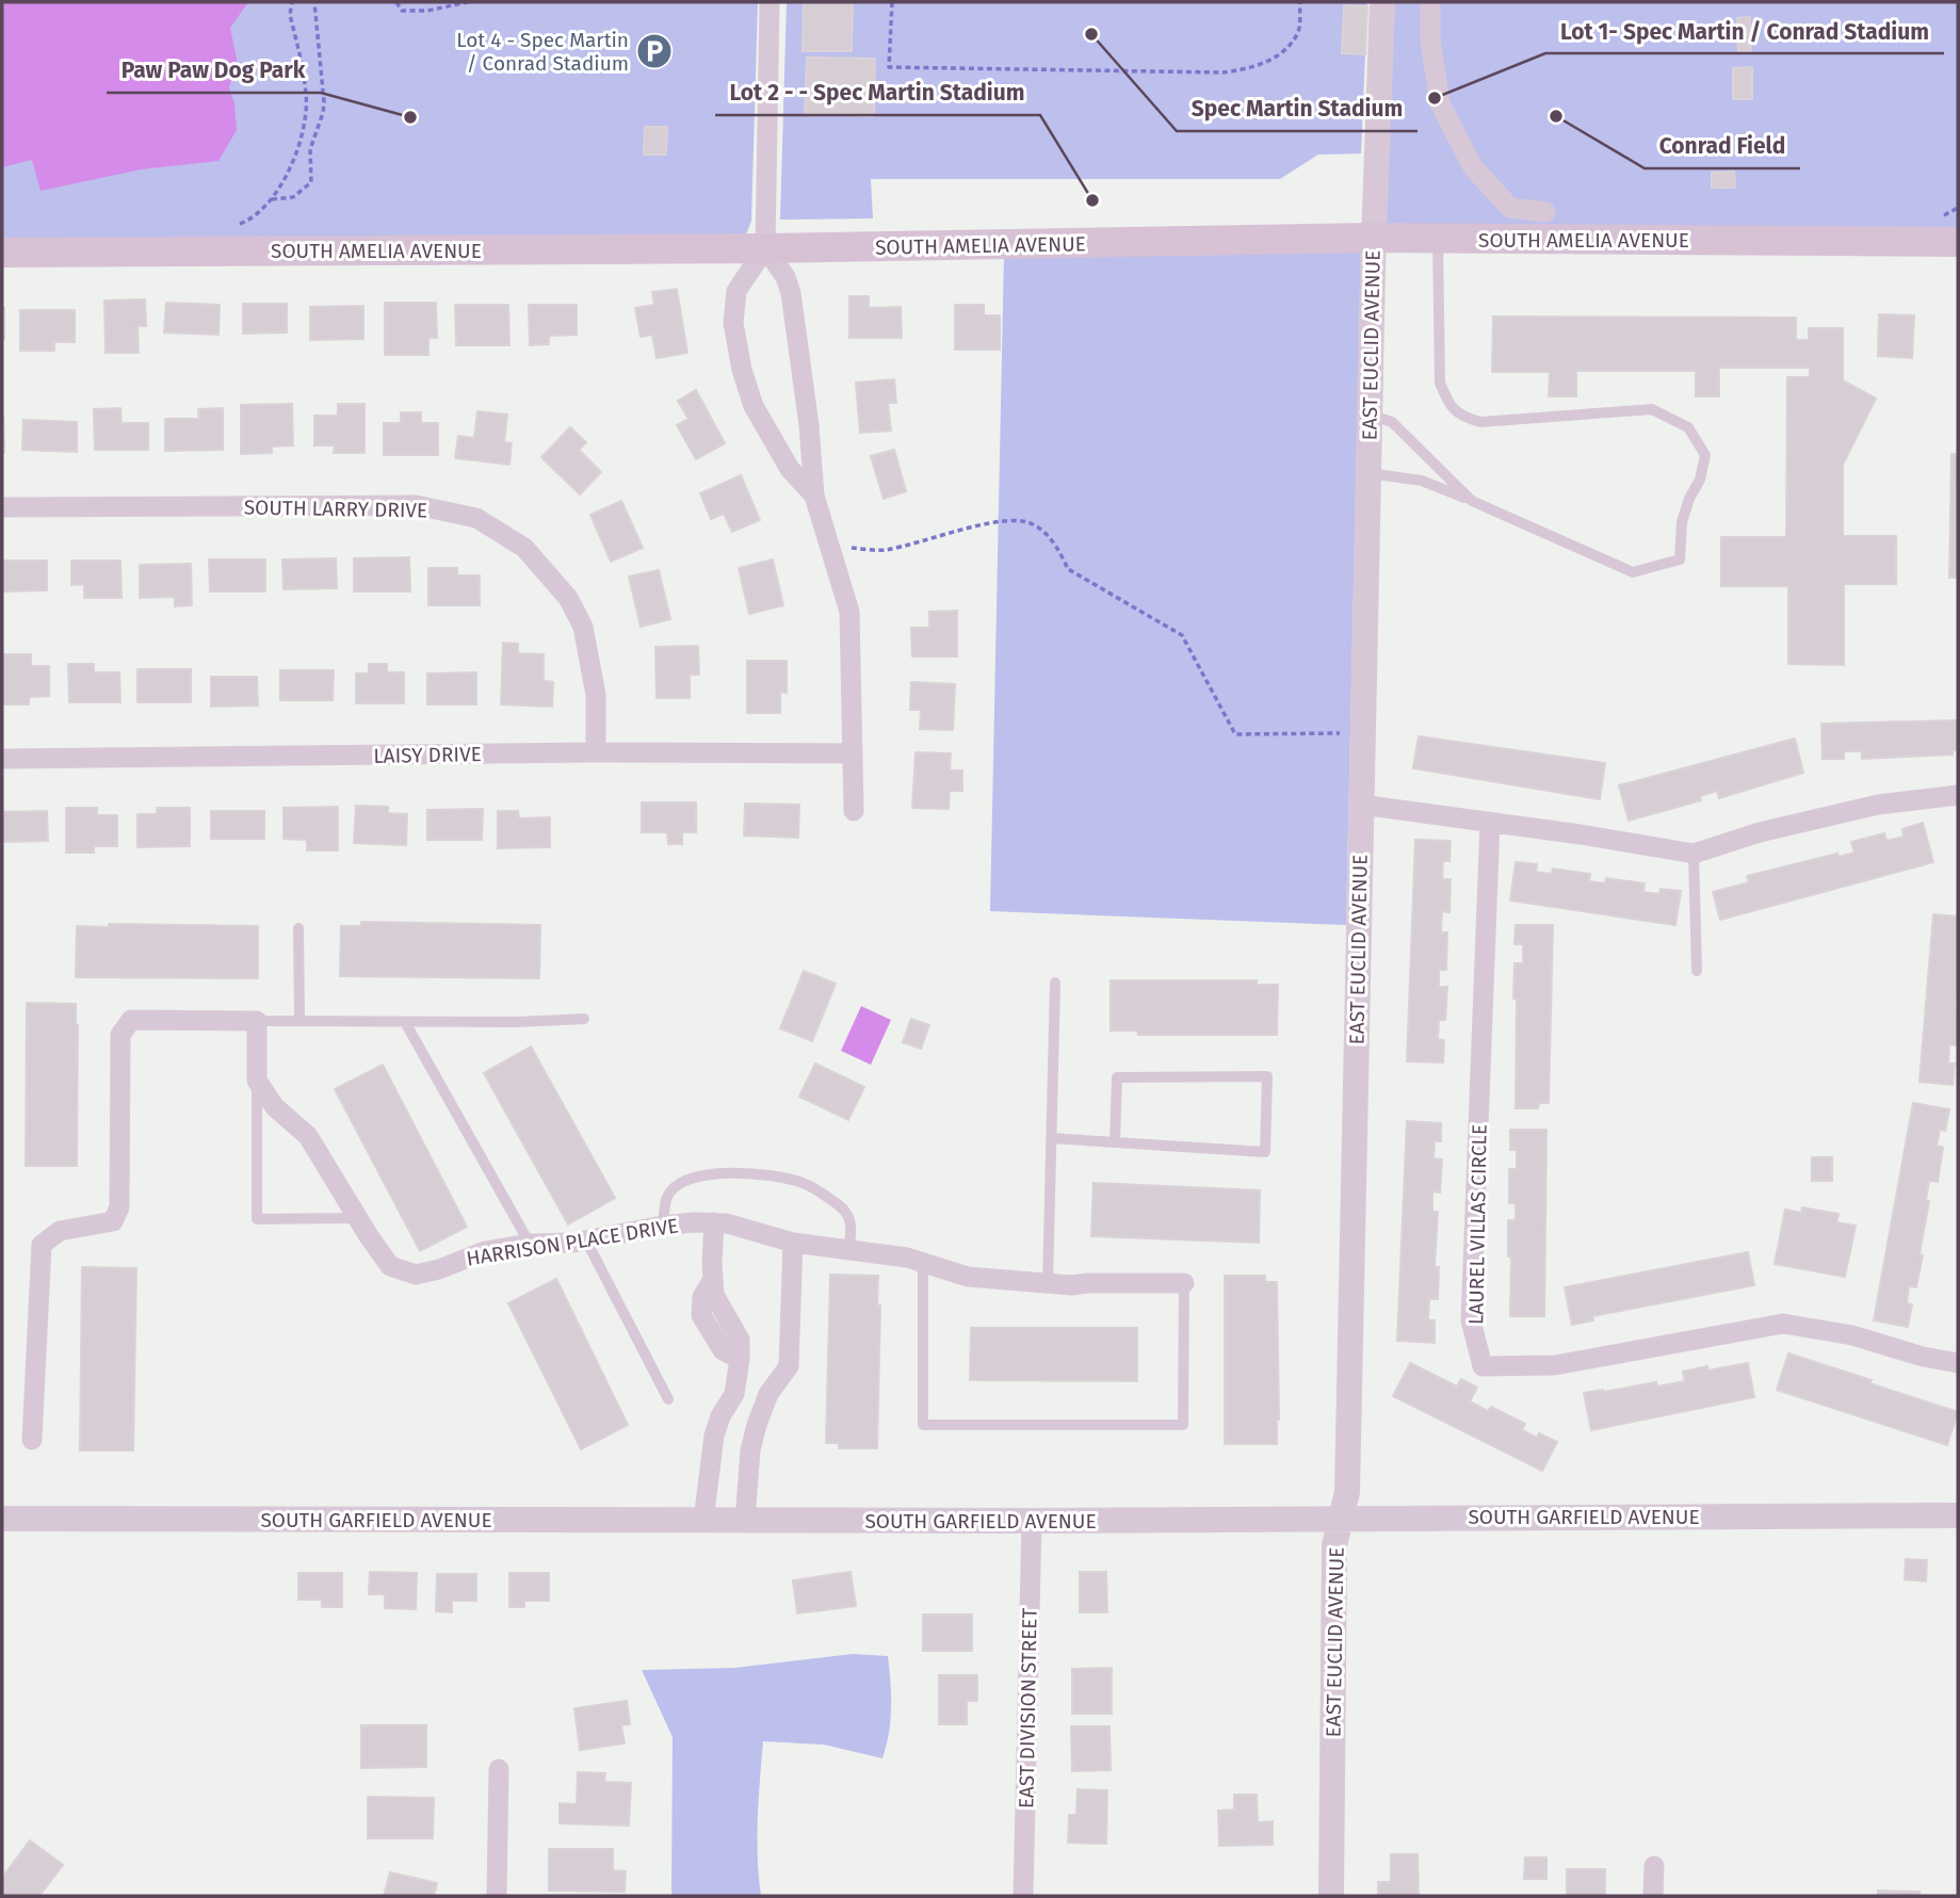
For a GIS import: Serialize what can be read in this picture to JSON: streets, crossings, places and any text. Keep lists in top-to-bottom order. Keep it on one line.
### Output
{"streets":{"main road":["SOUTH AMELIA AVENUE"],"street":["EAST EUCLID AVENUE","SOUTH LARRY DRIVE","LAISY DRIVE","LAUREL VILLAS CIRCLE","HARRISON PLACE DRIVE","SOUTH GARFIELD AVENUE","EAST DIVISION STREET"]},"crossings":[["SOUTH AMELIA AVENUE","EAST EUCLID AVENUE"],["EAST EUCLID AVENUE","SOUTH GARFIELD AVENUE"],["SOUTH LARRY DRIVE","LAISY DRIVE"],["SOUTH GARFIELD AVENUE","EAST DIVISION STREET"]],"places":{"other":["Spec Martin Stadium","Lot 1- Spec Martin / Conrad Stadium","Conrad Field","Paw Paw Dog Park","Lot 2 - - Spec Martin Stadium"],"parking":["Lot 4 - Spec Martin / Conrad Stadium"]}}
